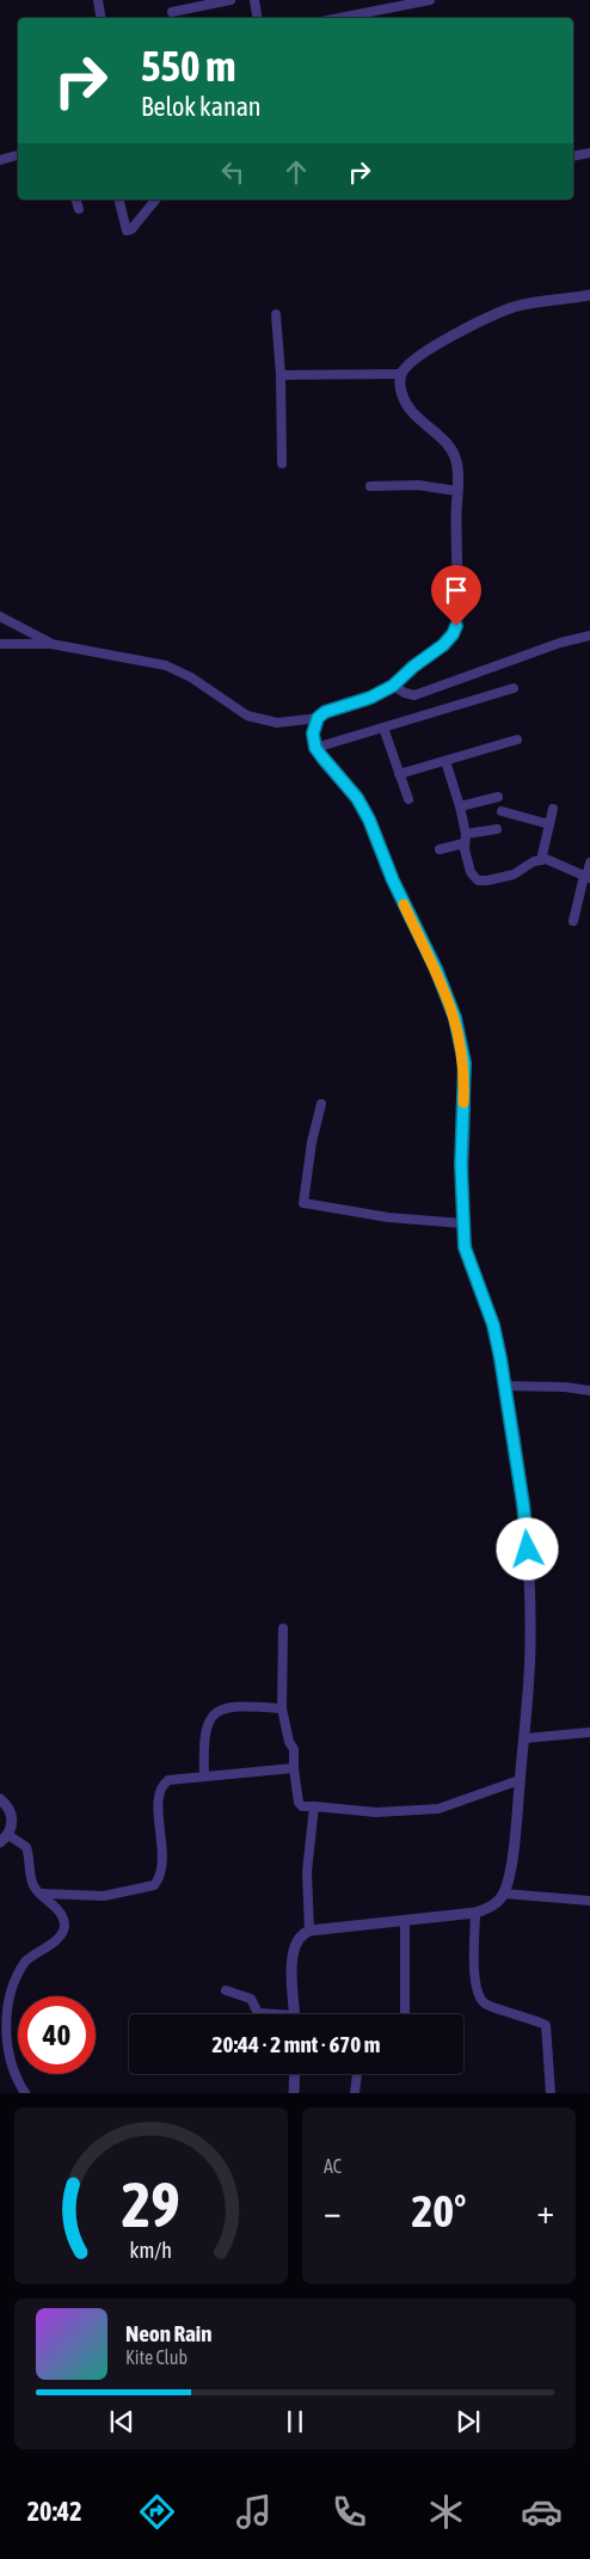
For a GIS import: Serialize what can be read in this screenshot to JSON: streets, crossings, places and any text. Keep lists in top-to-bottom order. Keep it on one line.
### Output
{"page":{"turn":["550 m","Belok kanan"],"limit":"40","trip":"20:44 · 2 mnt · 670 m","tile":"AC","heat":["−","20°","+"],"song":["Neon Rain","Kite Club"],"tabs":"20:42","gauge":["29","km/h"]}}
